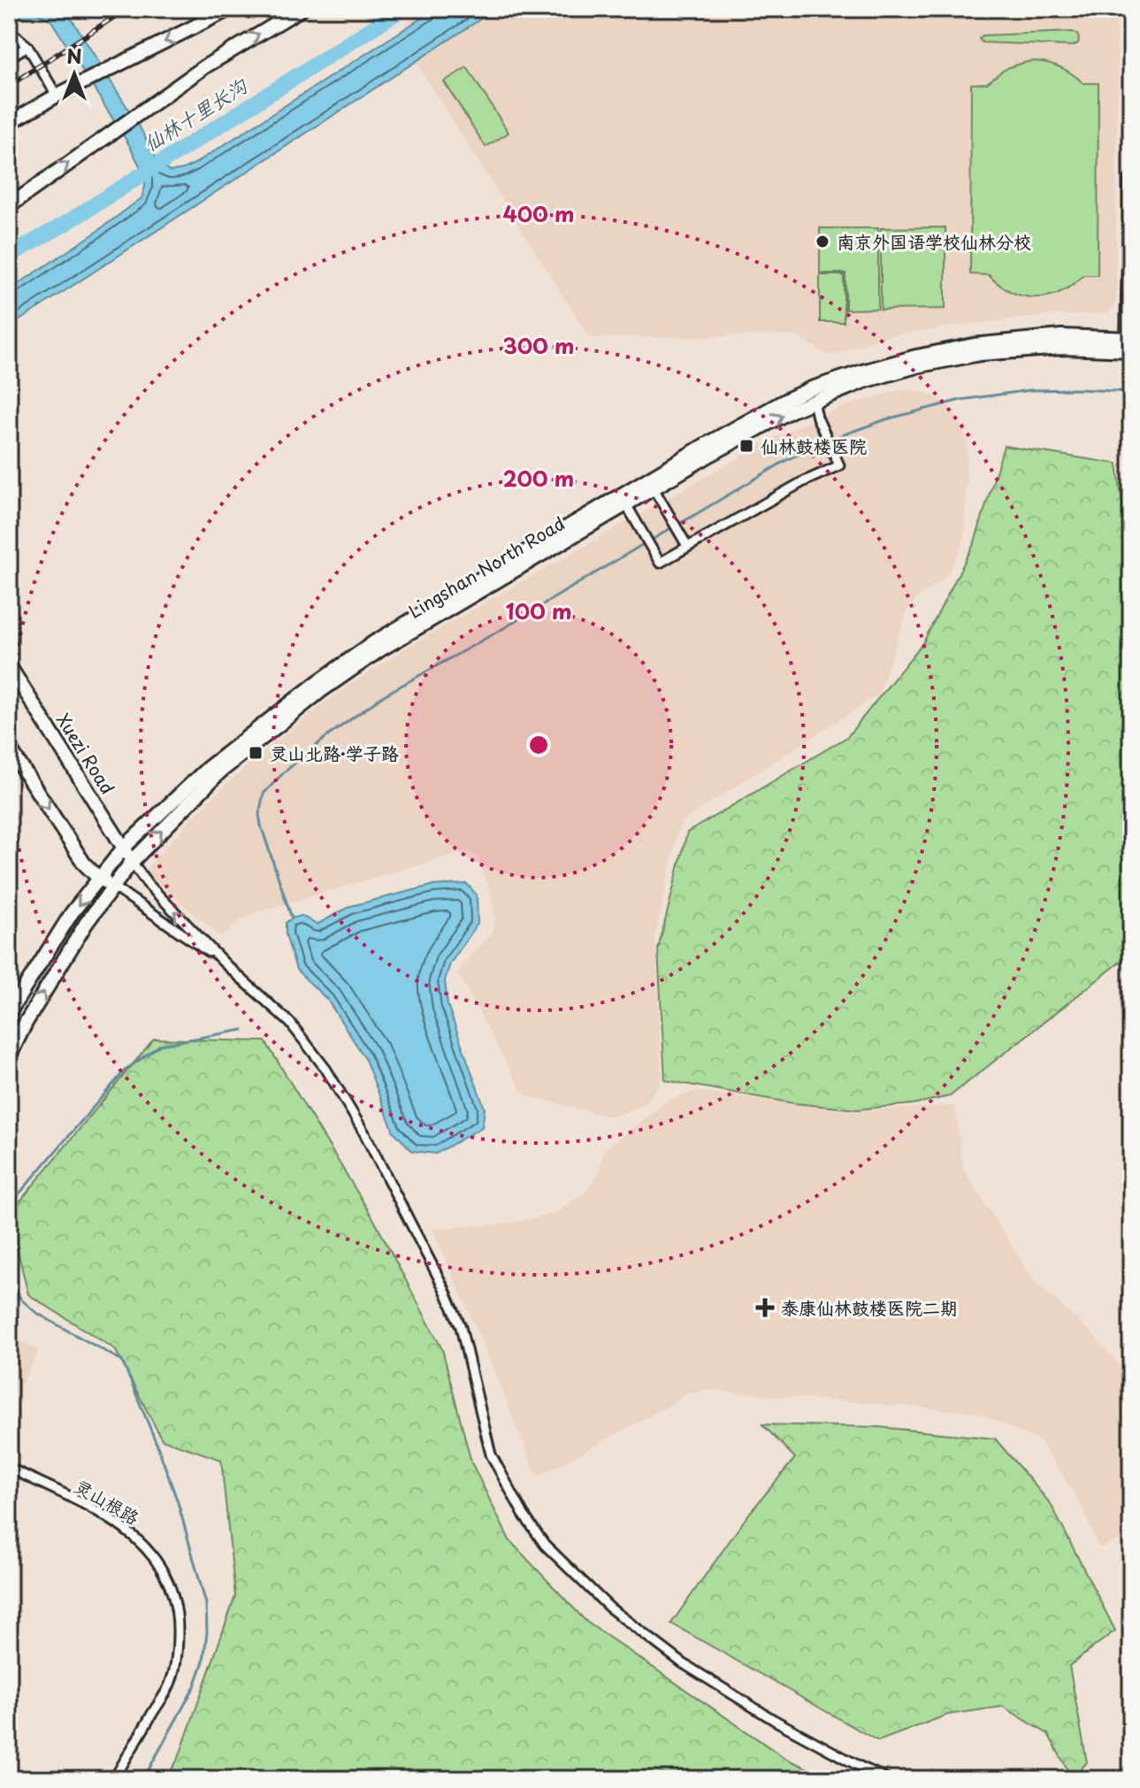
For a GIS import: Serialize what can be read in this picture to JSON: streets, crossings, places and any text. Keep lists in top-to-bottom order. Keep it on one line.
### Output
{"streets":{"main road":["Lingshan North Road","Xuezi Road"],"street":["灵山根路"]},"crossings":[["Lingshan North Road","Xuezi Road"]],"water":["仙林十里长沟"],"places":{"other":["南京外国语学校仙林分校"],"transit":["仙林鼓楼医院","灵山北路·学子路"],"health":["泰康仙林鼓楼医院二期"]},"north":"top","rings":["400 m","300 m","200 m","100 m"]}
